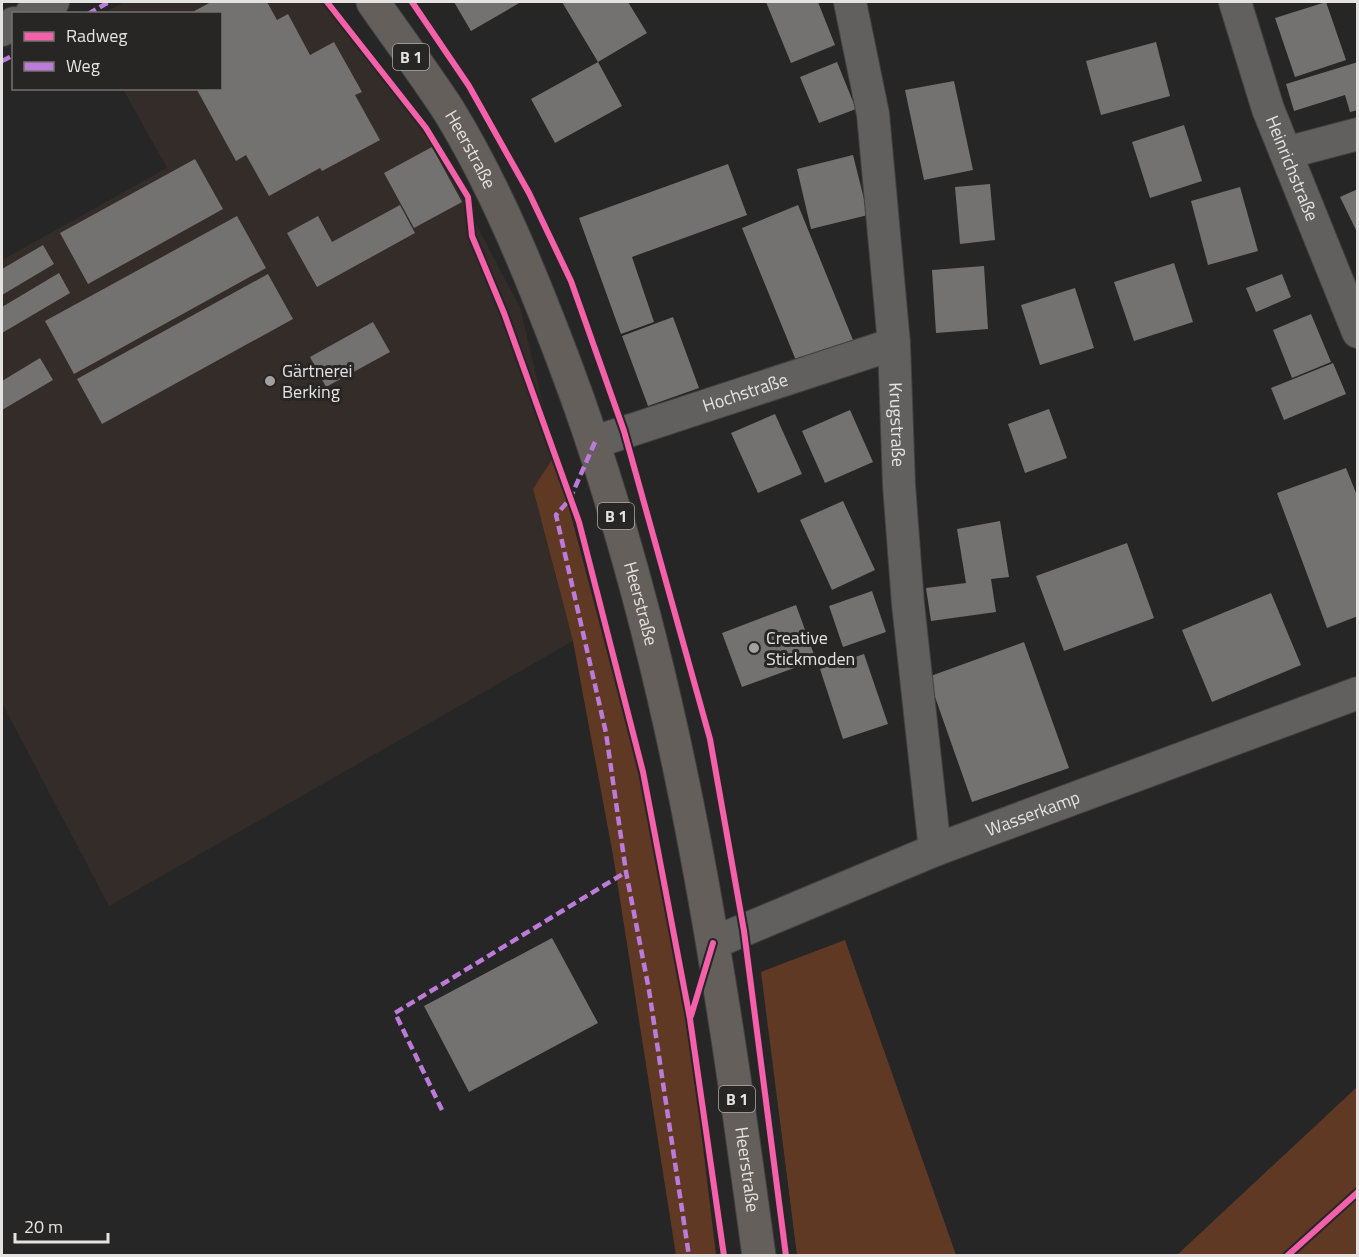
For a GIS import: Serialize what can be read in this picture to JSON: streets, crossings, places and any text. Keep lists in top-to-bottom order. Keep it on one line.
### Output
{"streets":{"main road":["B 1","Heerstraße"],"street":["Heinrichstraße","Hochstraße","Krugstraße","Wasserkamp"]},"crossings":[["Heerstraße","Hochstraße"],["Heerstraße","Wasserkamp"],["Hochstraße","Krugstraße"],["Krugstraße","Wasserkamp"]],"places":["Gärtnerei Berking","Creative Stickmoden"],"legend":["Radweg","Weg"],"scale_bar":"20 m"}
